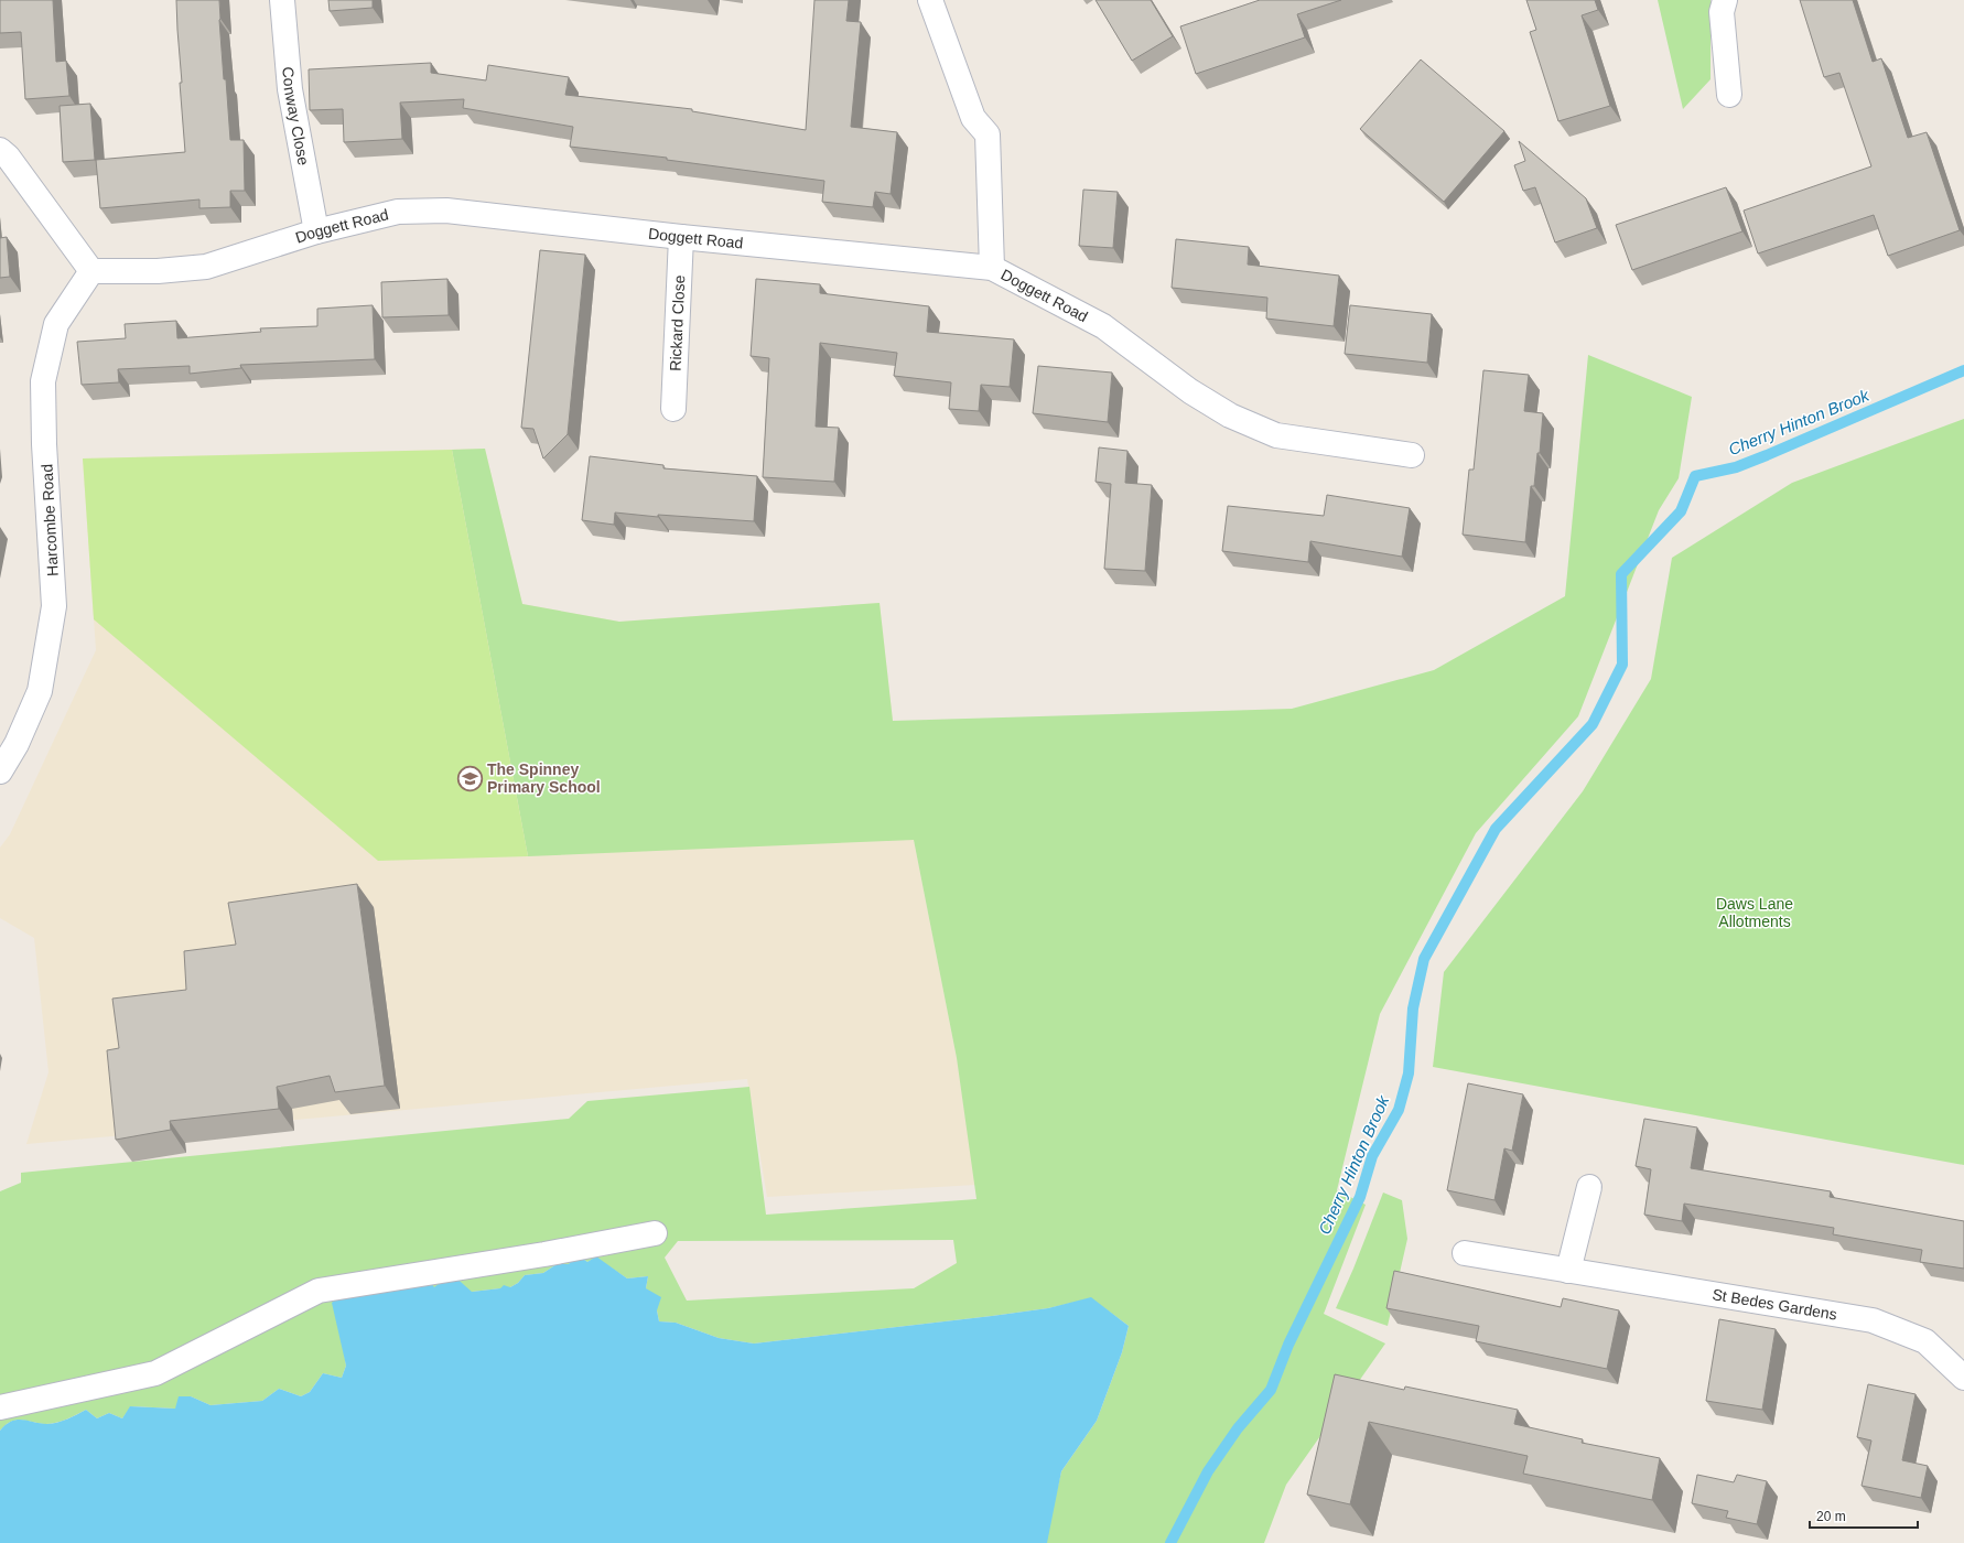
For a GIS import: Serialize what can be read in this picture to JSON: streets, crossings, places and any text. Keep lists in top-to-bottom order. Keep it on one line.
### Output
{"streets":{"street":["Conway Close","Doggett Road","Rickard Close","Harcombe Road","St Bedes Gardens"]},"crossings":[["Conway Close","Doggett Road"],["Doggett Road","Rickard Close"],["Doggett Road","Harcombe Road"]],"water":["Cherry Hinton Brook"],"parks":["Daws Lane Allotments"],"places":{"school or university":["The Spinney Primary School"]},"scale_bar":"20 m"}
